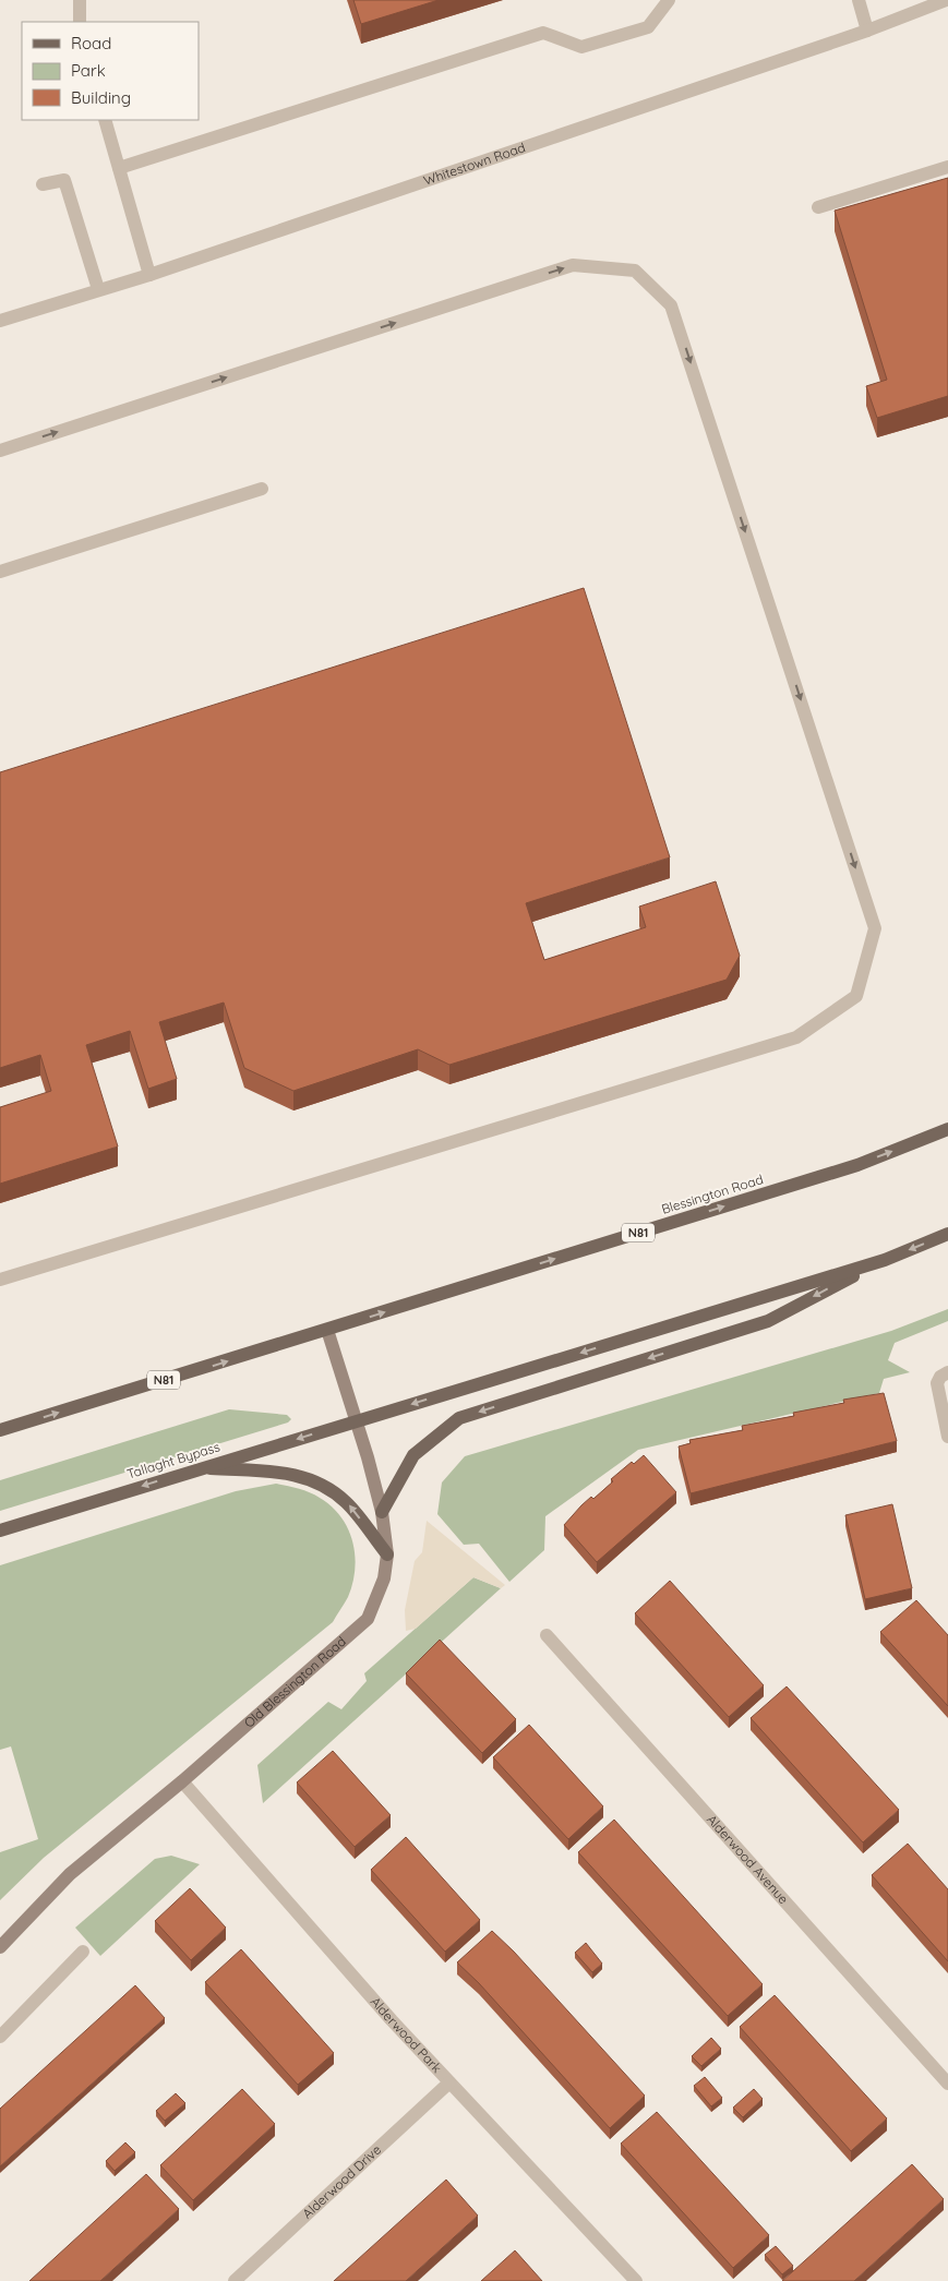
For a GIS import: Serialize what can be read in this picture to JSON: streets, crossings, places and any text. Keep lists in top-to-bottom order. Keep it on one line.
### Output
{"streets":{"main road":["Blessington Road","N81","Tallaght Bypass"],"street":["Whitestown Road","Old Blessington Road","Alderwood Avenue","Alderwood Park","Alderwood Drive"]},"crossings":[["Blessington Road","N81"],["Blessington Road","Old Blessington Road"],["N81","Old Blessington Road"],["Tallaght Bypass","Old Blessington Road"],["Old Blessington Road","Alderwood Park"],["Alderwood Park","Alderwood Drive"]],"legend":["Road","Park","Building"]}
